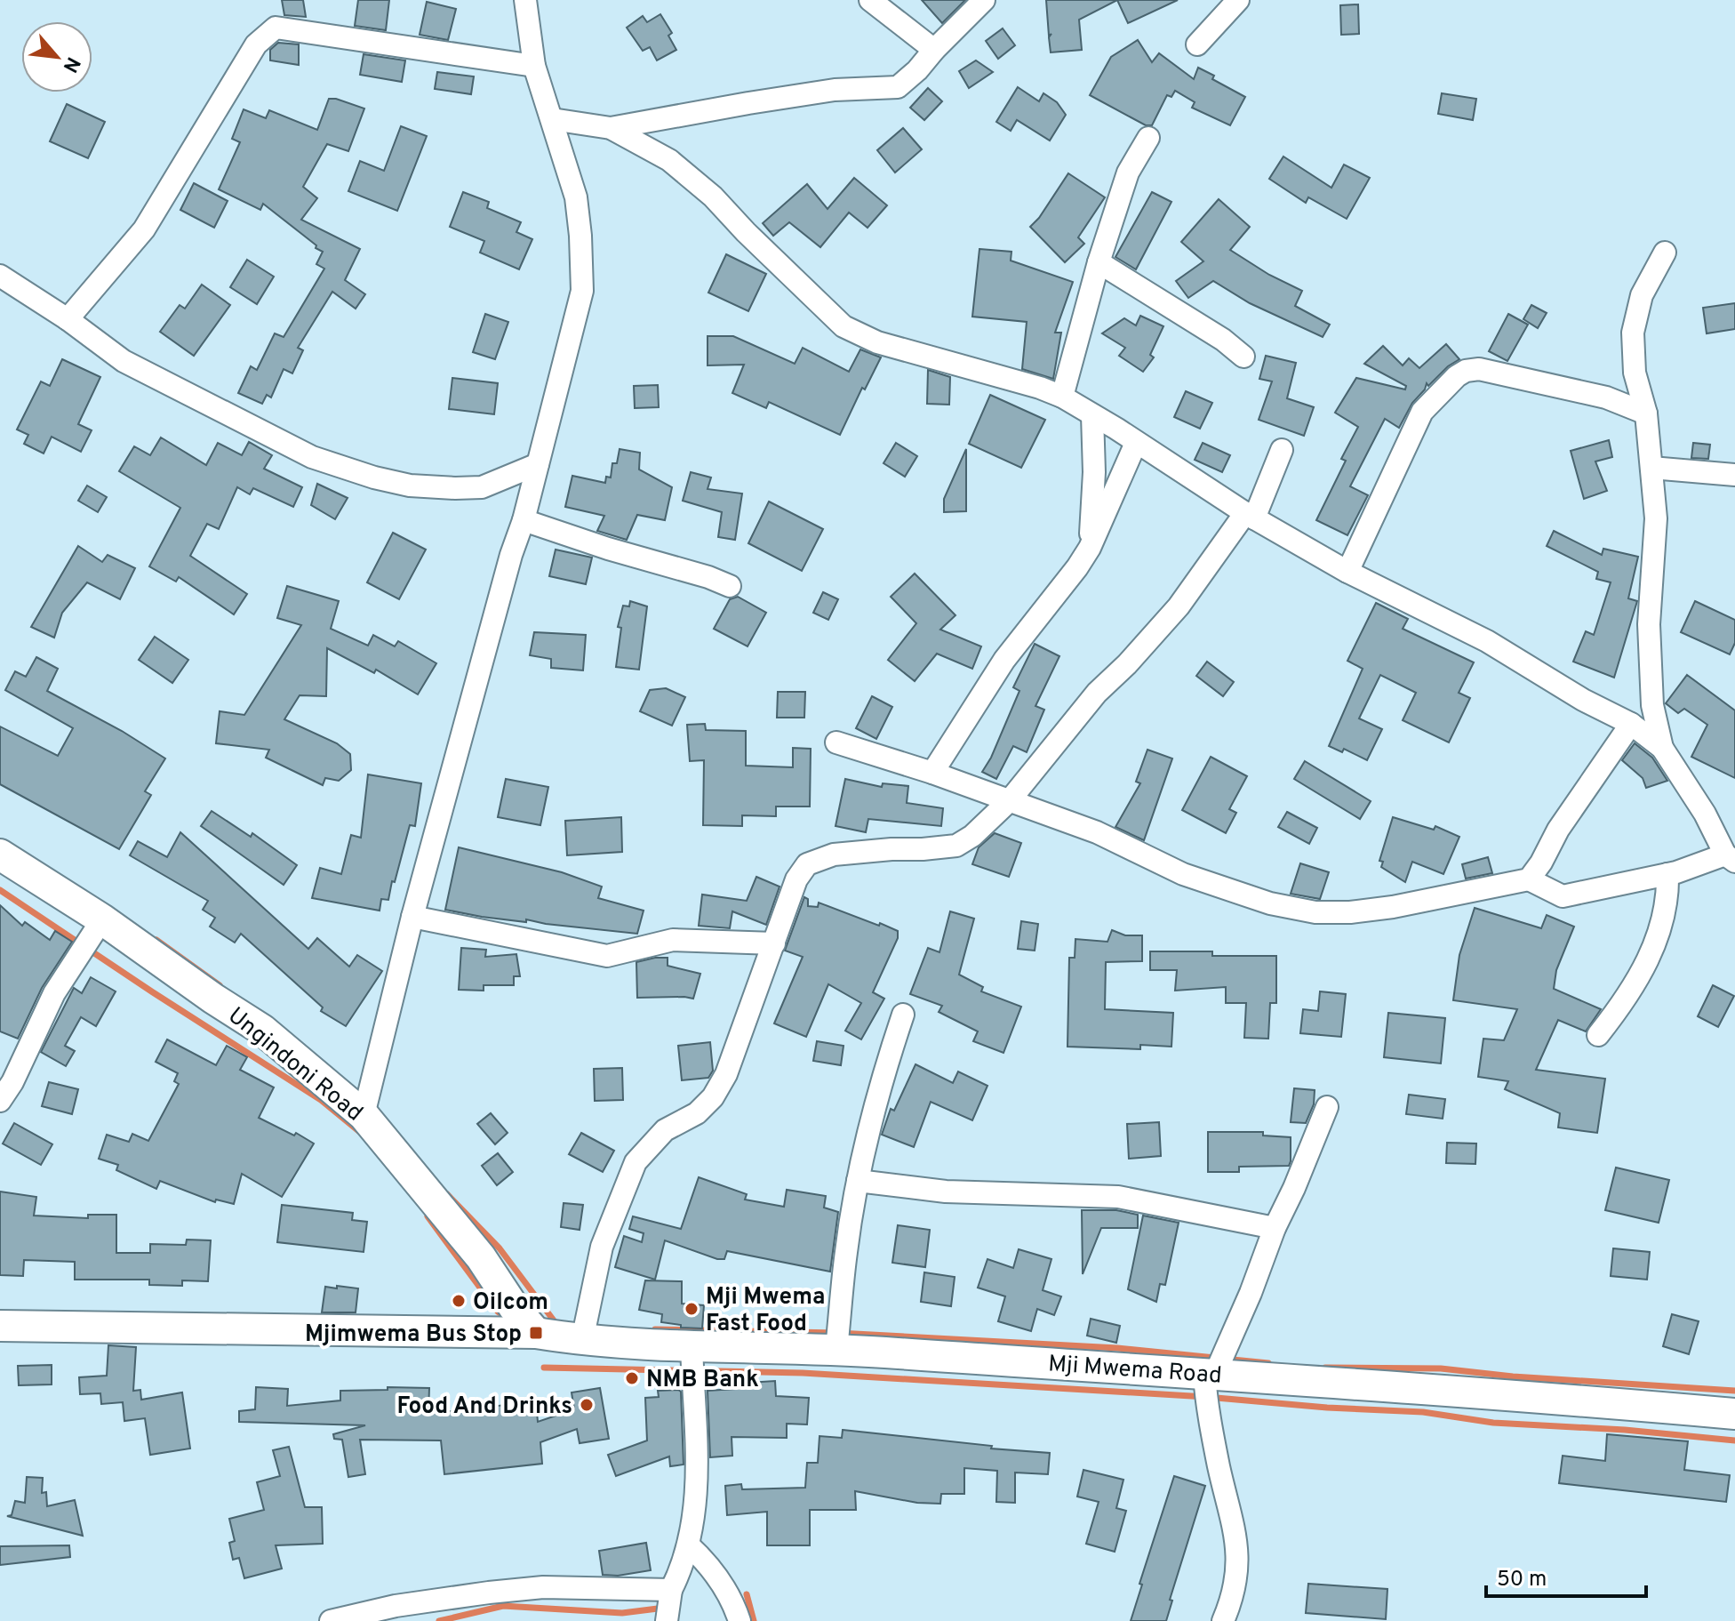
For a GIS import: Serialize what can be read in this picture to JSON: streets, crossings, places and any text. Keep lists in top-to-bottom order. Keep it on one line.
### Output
{"streets":{"main road":["Ungindoni Road","Mji Mwema Road"]},"crossings":[["Ungindoni Road","Mji Mwema Road"]],"places":{"other":["Oilcom","Mji Mwema Fast Food","NMB Bank","Food And Drinks"],"transit":["Mjimwema Bus Stop"]},"scale_bar":"50 m","north":"bottom right"}
